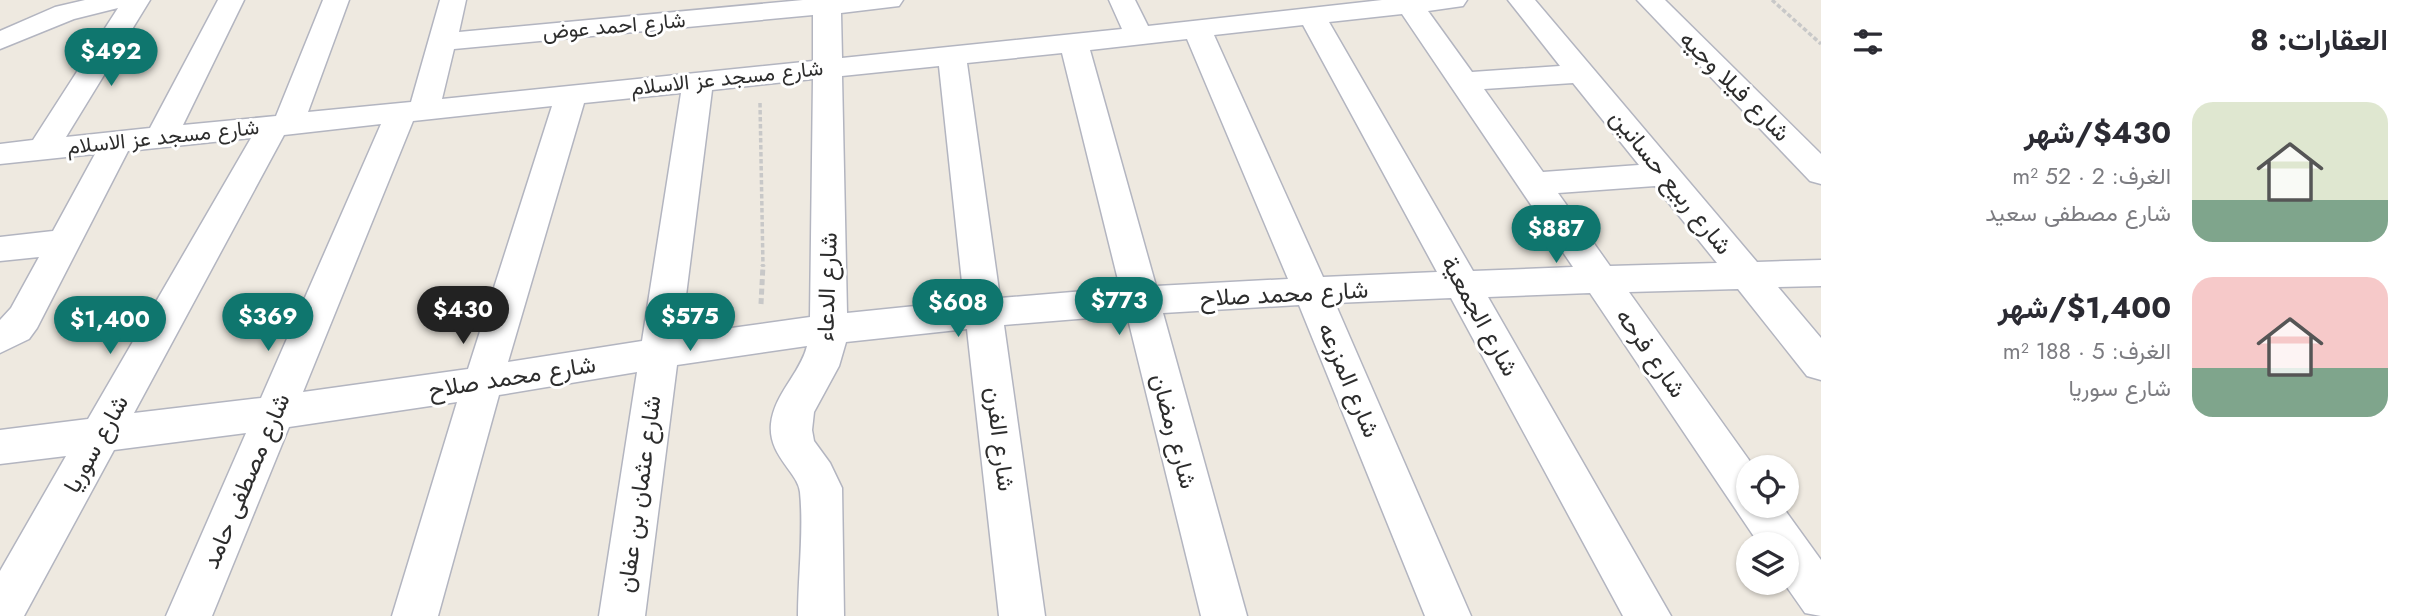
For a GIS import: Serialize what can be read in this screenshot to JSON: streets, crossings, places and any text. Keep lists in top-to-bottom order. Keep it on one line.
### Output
{"streets":{"street":["شارع احمد عوض","شارع مسجد عز الاسلام","شارع فيلا وجيه","شارع ربيع حسانين","شارع الدعاء","شارع محمد صلاح","شارع الجمعية","شارع فرحه","شارع المزرعه","شارع رمضان","شارع الفرن","شارع سوريا","شارع مصطفى حامد","شارع عثمان بن عفان"]},"crossings":[["شارع احمد عوض","شارع الدعاء"],["شارع احمد عوض","شارع مصطفى حامد"],["شارع مسجد عز الاسلام","شارع الدعاء"],["شارع مسجد عز الاسلام","شارع الجمعية"],["شارع مسجد عز الاسلام","شارع فرحه"],["شارع مسجد عز الاسلام","شارع المزرعه"],["شارع مسجد عز الاسلام","شارع رمضان"],["شارع مسجد عز الاسلام","شارع الفرن"],["شارع مسجد عز الاسلام","شارع سوريا"],["شارع مسجد عز الاسلام","شارع مصطفى حامد"],["شارع مسجد عز الاسلام","شارع عثمان بن عفان"],["شارع ربيع حسانين","شارع محمد صلاح"],["شارع الدعاء","شارع محمد صلاح"],["شارع محمد صلاح","شارع الجمعية"],["شارع محمد صلاح","شارع فرحه"],["شارع محمد صلاح","شارع المزرعه"],["شارع محمد صلاح","شارع رمضان"],["شارع محمد صلاح","شارع الفرن"],["شارع محمد صلاح","شارع سوريا"],["شارع محمد صلاح","شارع مصطفى حامد"],["شارع محمد صلاح","شارع عثمان بن عفان"]],"page":{"heading":"العقارات: 8","price":["$492","$887","$773","$608","$430","$369","$575","$1,400"],"list":[{"name":"$430/شهر","note":"الغرف: 2 · 52 m² · شارع مصطفى سعيد"},{"name":"$1,400/شهر","note":"الغرف: 5 · 188 m² · شارع سوريا"}]}}
